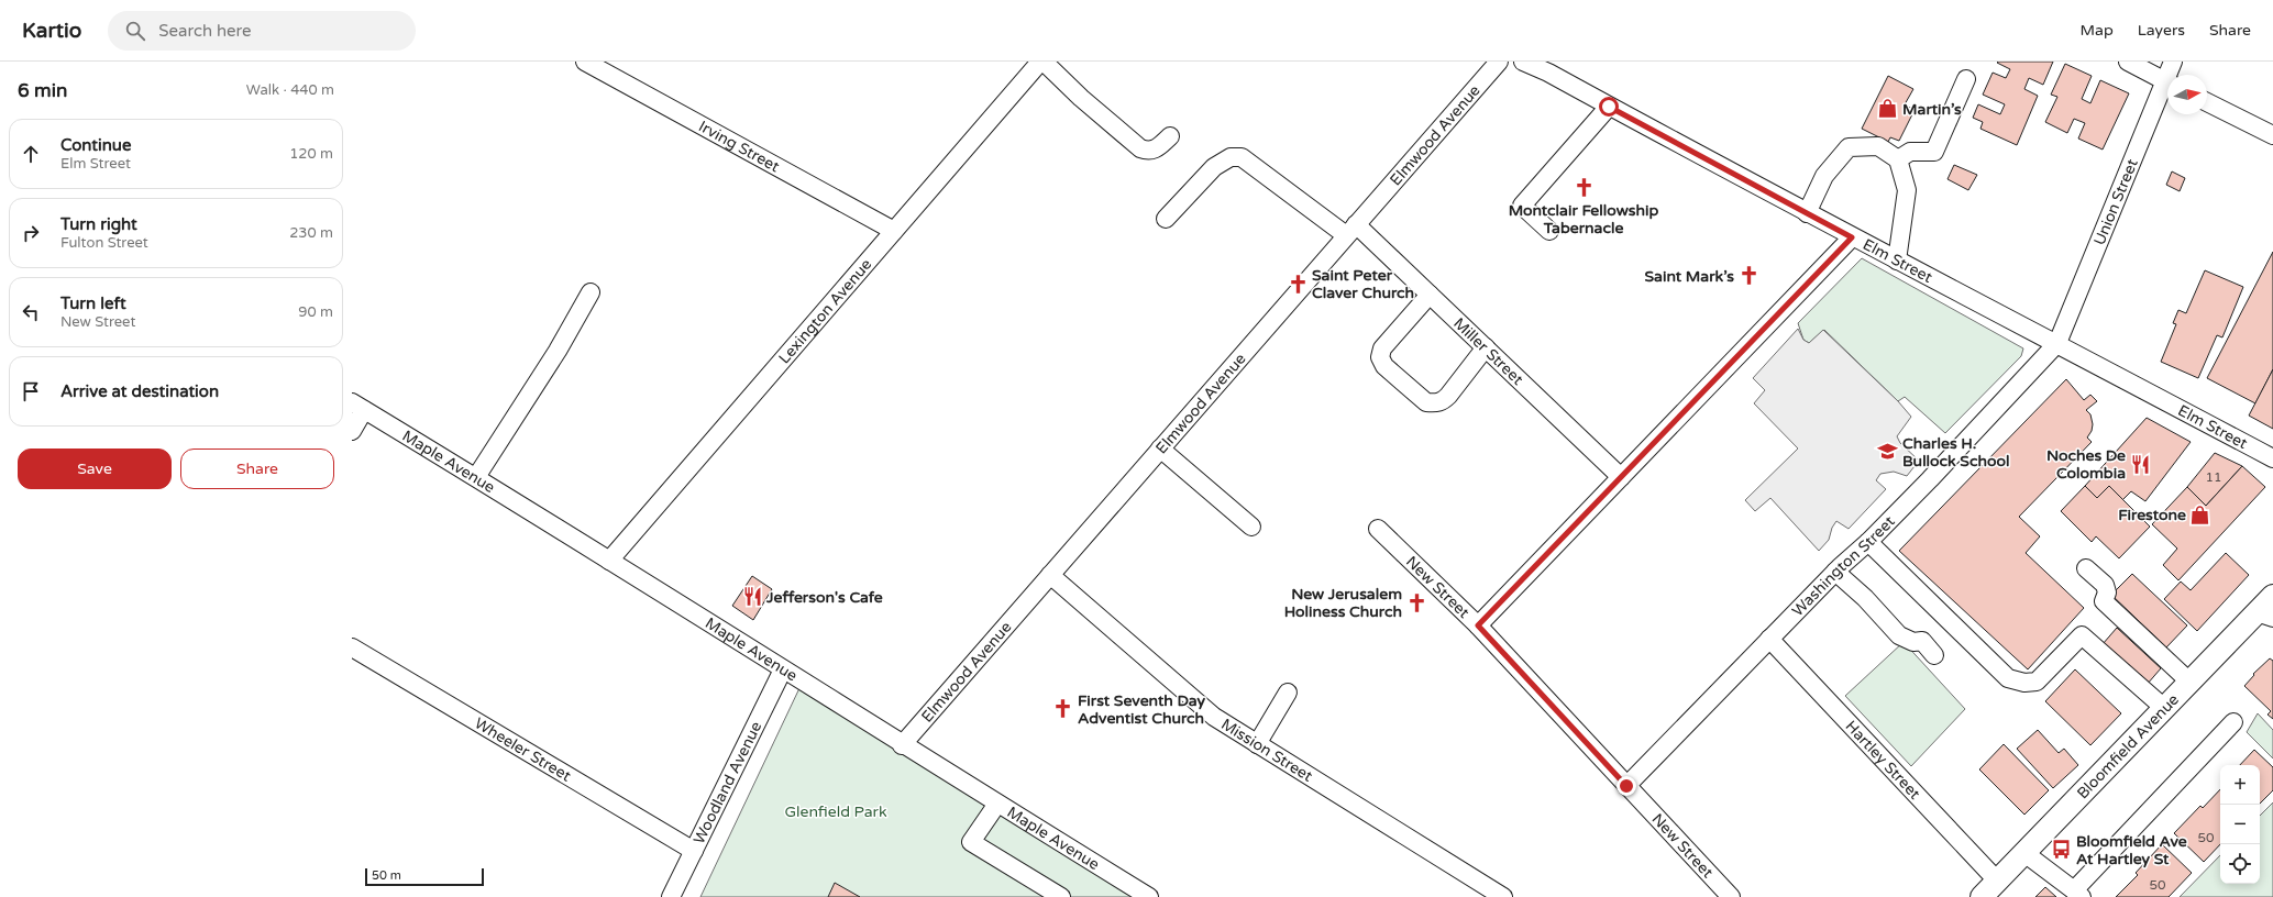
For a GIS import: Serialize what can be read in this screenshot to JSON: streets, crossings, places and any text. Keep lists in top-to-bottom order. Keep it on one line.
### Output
{"streets":{"main road":["Bloomfield Avenue"],"street":["Elmwood Avenue","Irving Street","Union Street","Elm Street","Lexington Avenue","Miller Street","Maple Avenue","Washington Street","New Street","Wheeler Street","Mission Street","Hartley Street","Woodland Avenue"]},"crossings":[["Elmwood Avenue","Miller Street"],["Elmwood Avenue","Maple Avenue"],["Elmwood Avenue","Mission Street"],["Irving Street","Lexington Avenue"],["Union Street","Elm Street"],["Union Street","Washington Street"],["Elm Street","Washington Street"],["Lexington Avenue","Maple Avenue"],["Maple Avenue","Woodland Avenue"],["Washington Street","New Street"],["Washington Street","Hartley Street"],["Bloomfield Avenue","Hartley Street"],["Wheeler Street","Woodland Avenue"]],"parks":["Glenfield Park"],"places":{"shop":["Martin’s","Firestone"],"church":["Montclair Fellowship Tabernacle","Saint Mark’s","Saint Peter Claver Church","New Jerusalem Holiness Church","First Seventh Day Adventist Church"],"school or university":["Charles H. Bullock School"],"restaurant":["Noches De Colombia","Jefferson's Cafe"],"bus stop":["Bloomfield Ave At Hartley St"]},"house_numbers":["11","50","50"],"scale_bar":"50 m","north":"right","page":{"header":"Kartio","search":"Search here","nav":["Map","Layers","Share"],"heading":["6 min","Walk · 440 m"],"list":[["Continue","Elm Street","120 m"],["Turn right","Fulton Street","230 m"],["Turn left","New Street","90 m"],"Arrive at destination"],"buttons":["Save","Share"],"map_buttons":["+","−"],"scale":"50 m"}}
